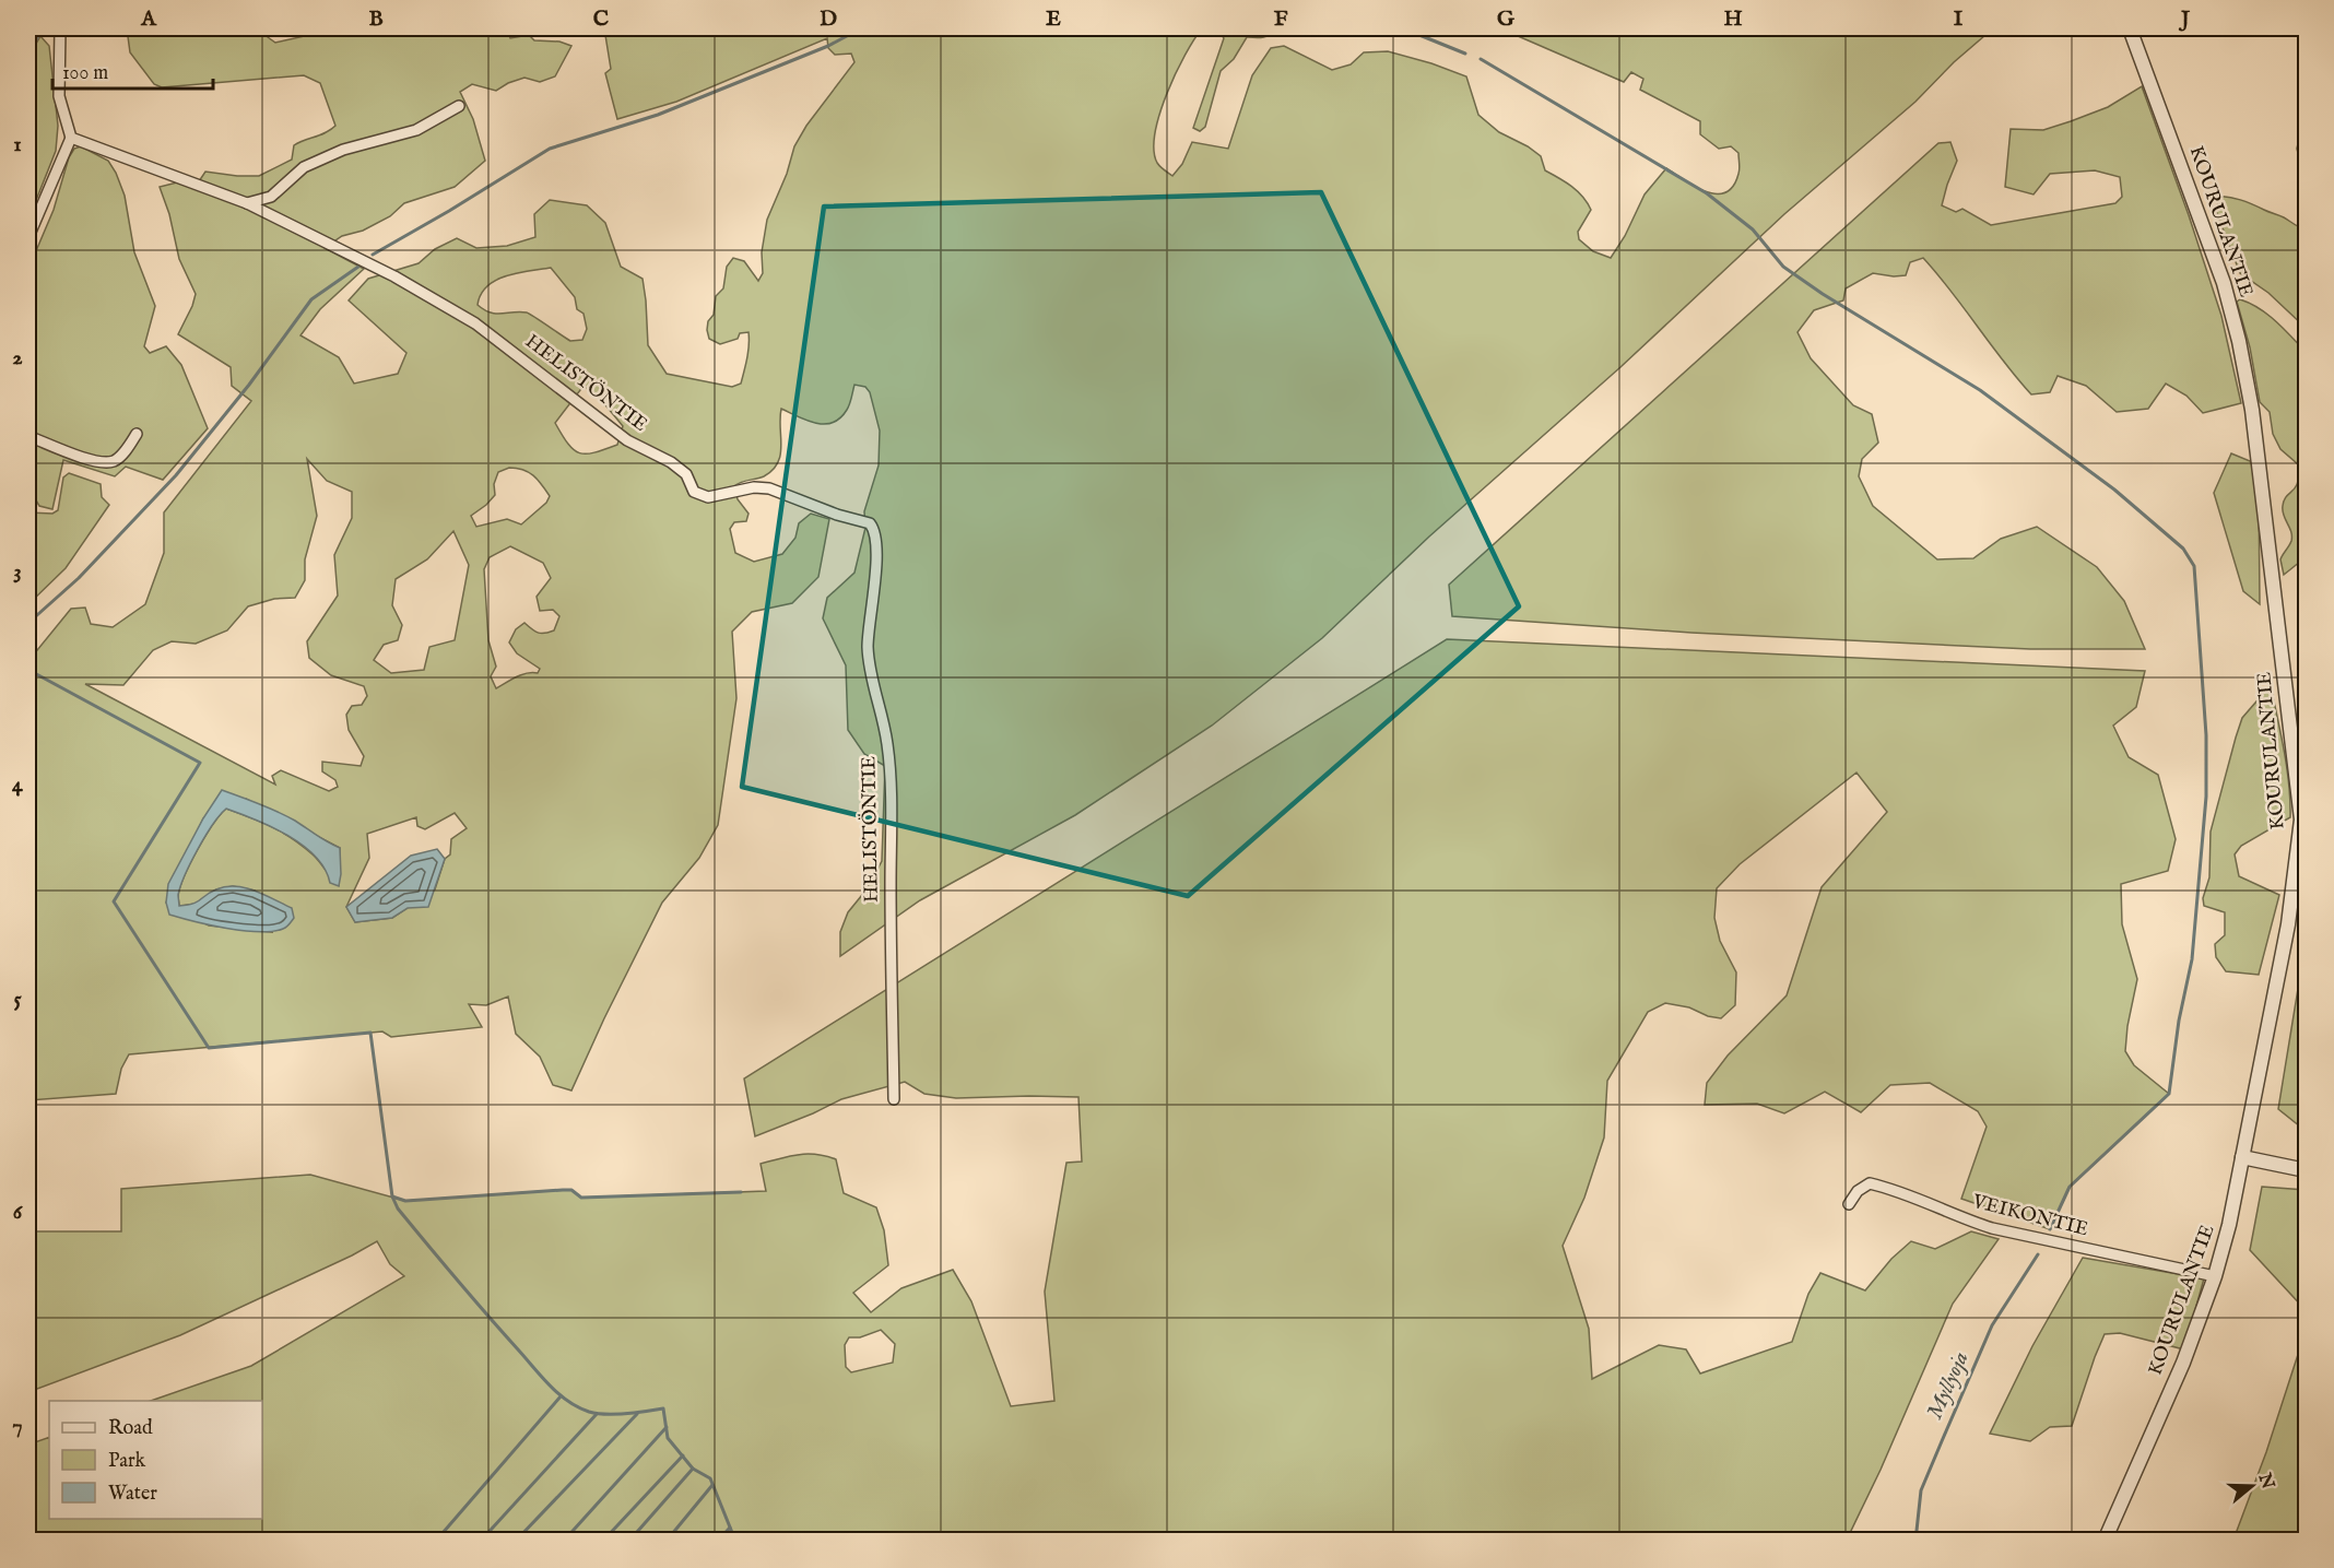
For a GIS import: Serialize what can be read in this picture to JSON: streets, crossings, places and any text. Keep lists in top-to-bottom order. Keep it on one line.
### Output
{"streets":{"street":["KOURULANTIE","HELISTÖNTIE","VEIKONTIE"]},"crossings":[["KOURULANTIE","VEIKONTIE"]],"water":["Myllyoja"],"legend":["Road","Park","Water"],"scale_bar":"100 m","north":"right","grid":{"columns":["A","B","C","D","E","F","G","H","I","J"],"rows":["1","2","3","4","5","6","7"]}}
